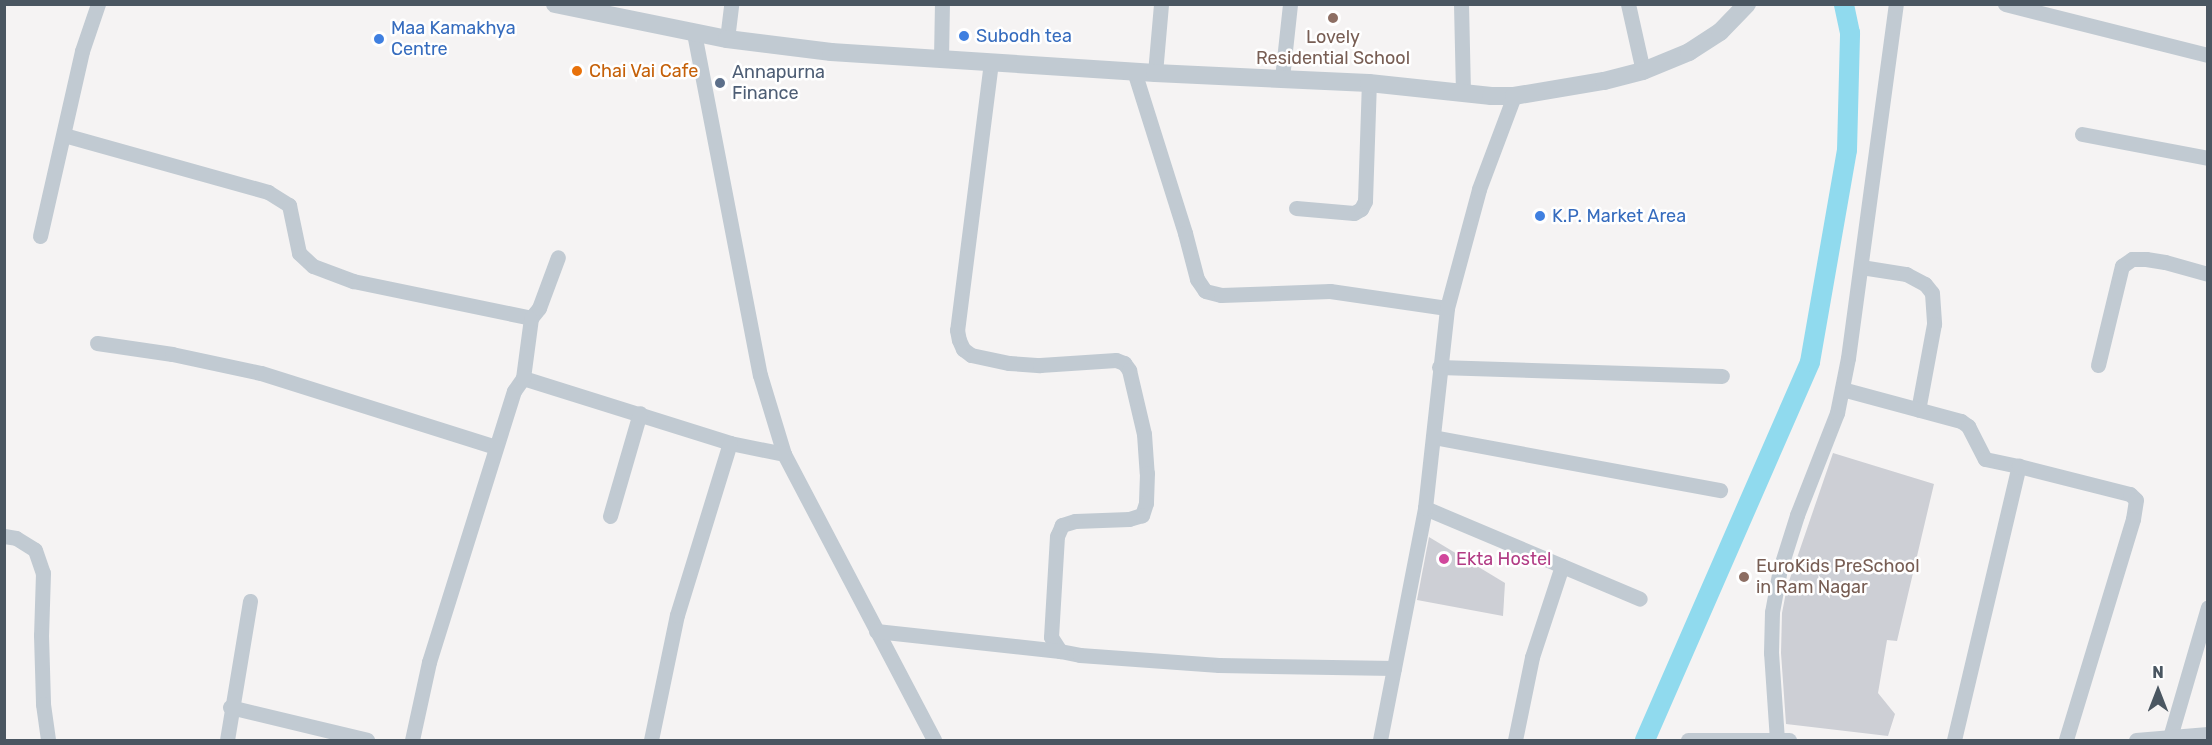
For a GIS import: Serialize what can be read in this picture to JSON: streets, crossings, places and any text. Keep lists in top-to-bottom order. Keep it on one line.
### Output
{"places":["Lovely Residential School","Subodh tea","Maa Kamakhya Centre","Chai Vai Cafe","Annapurna Finance","K.P. Market Area","Ekta Hostel","EuroKids PreSchool in Ram Nagar"],"north":"top"}
